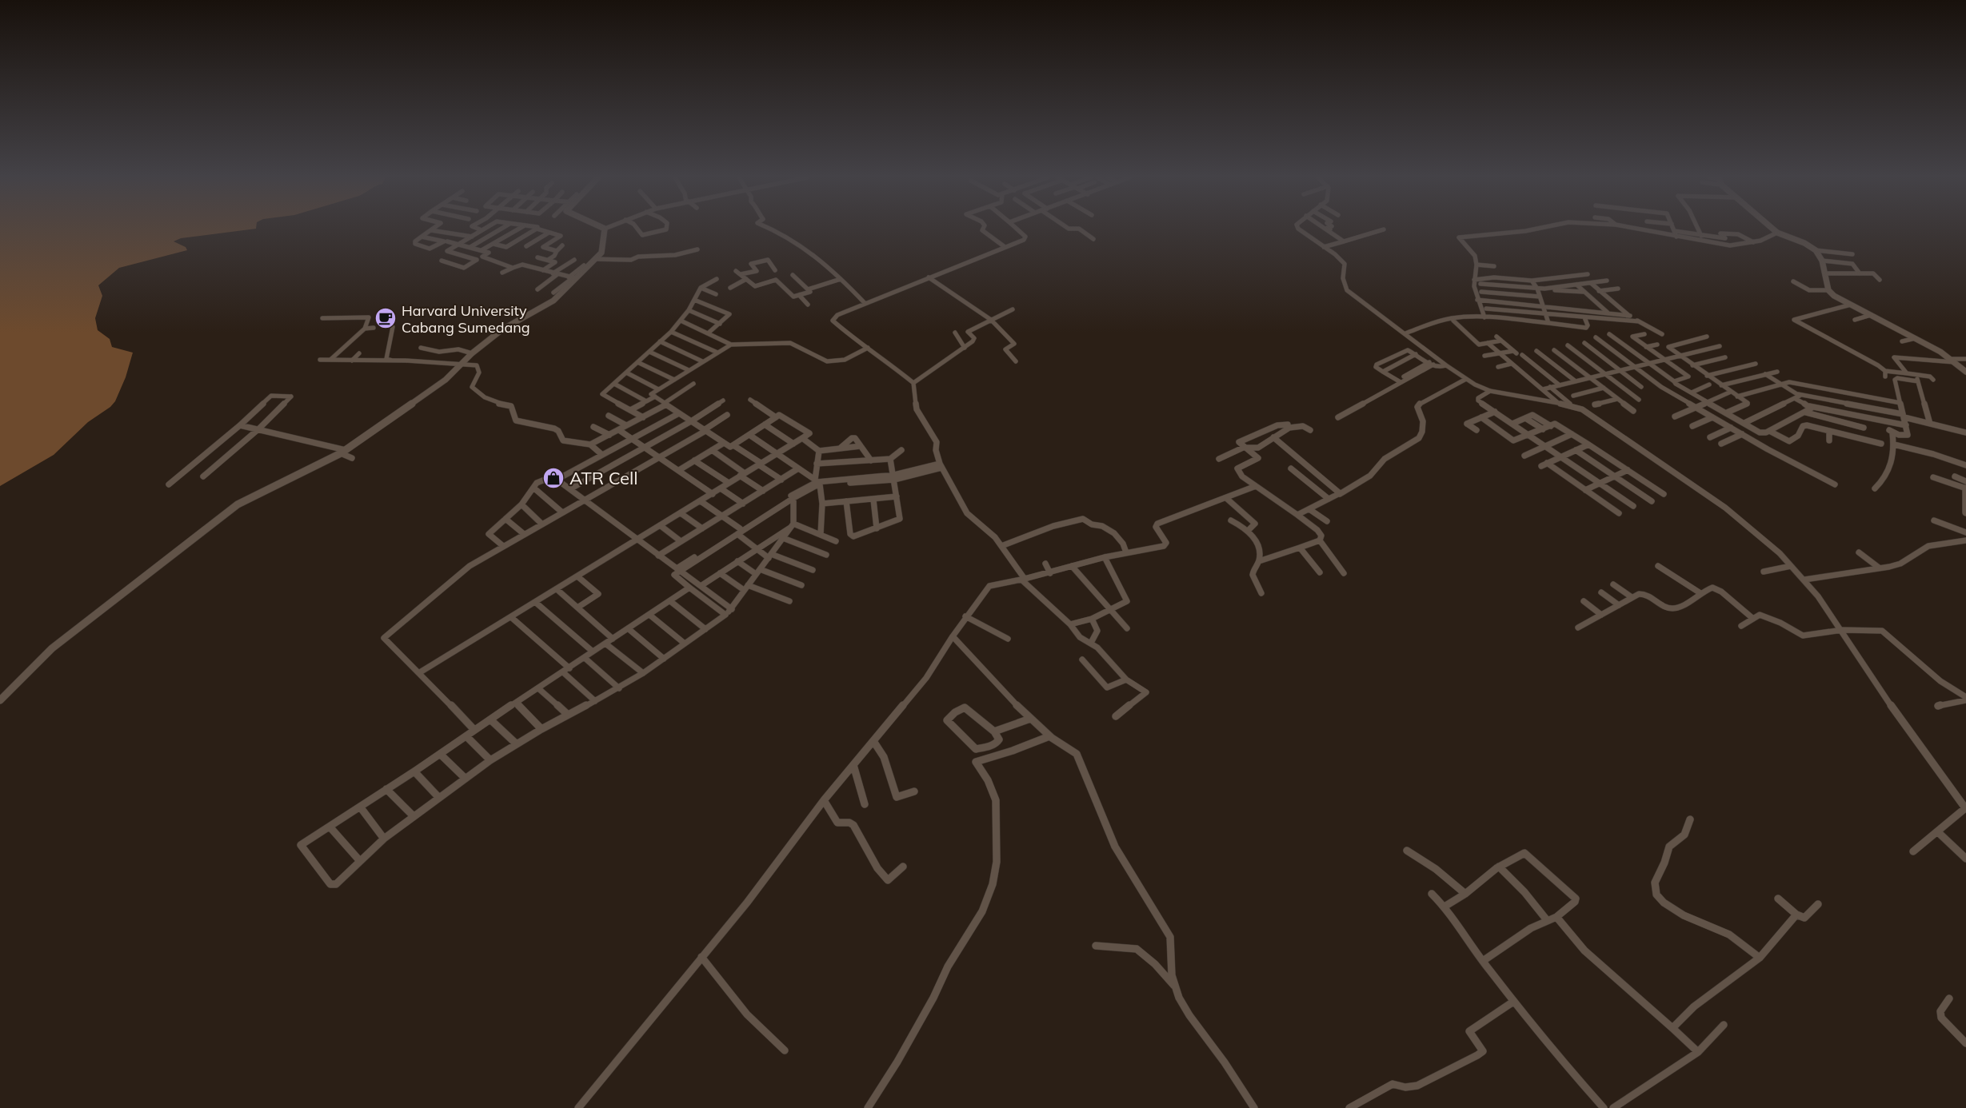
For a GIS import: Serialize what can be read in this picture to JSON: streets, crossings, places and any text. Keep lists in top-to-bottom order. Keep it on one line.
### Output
{"places":{"cafe":["Harvard University Cabang Sumedang"],"shop":["ATR Cell"]}}
